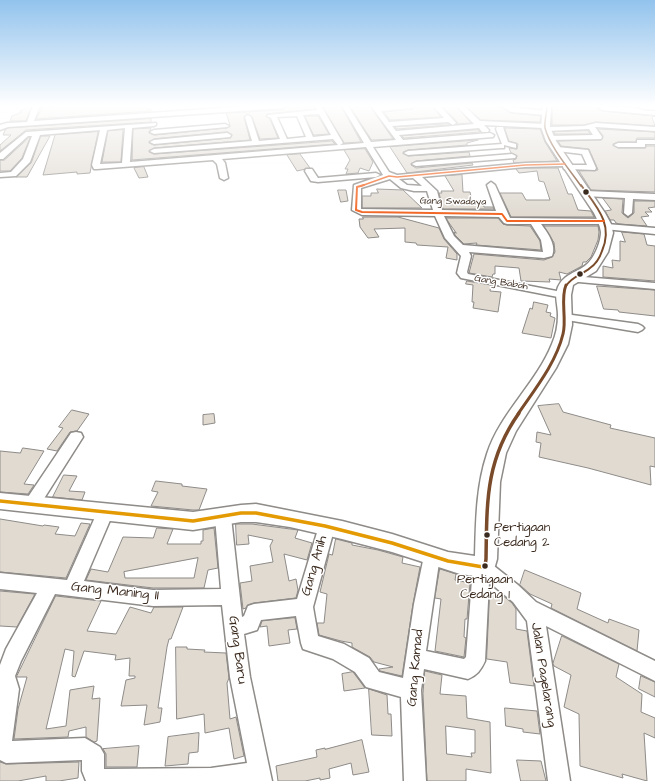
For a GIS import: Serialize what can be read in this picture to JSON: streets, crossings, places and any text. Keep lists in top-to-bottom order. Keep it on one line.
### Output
{"streets":{"street":["Gang Swadaya","Gang Babah","Gang Anih","Gang Maning II","Gang Baru","Gang Kamad","Jalan Pagelarang"]},"crossings":[["Gang Maning II","Gang Baru"]],"places":["Pertigaan Cedang 2","Pertigaan Cedang 1"]}
